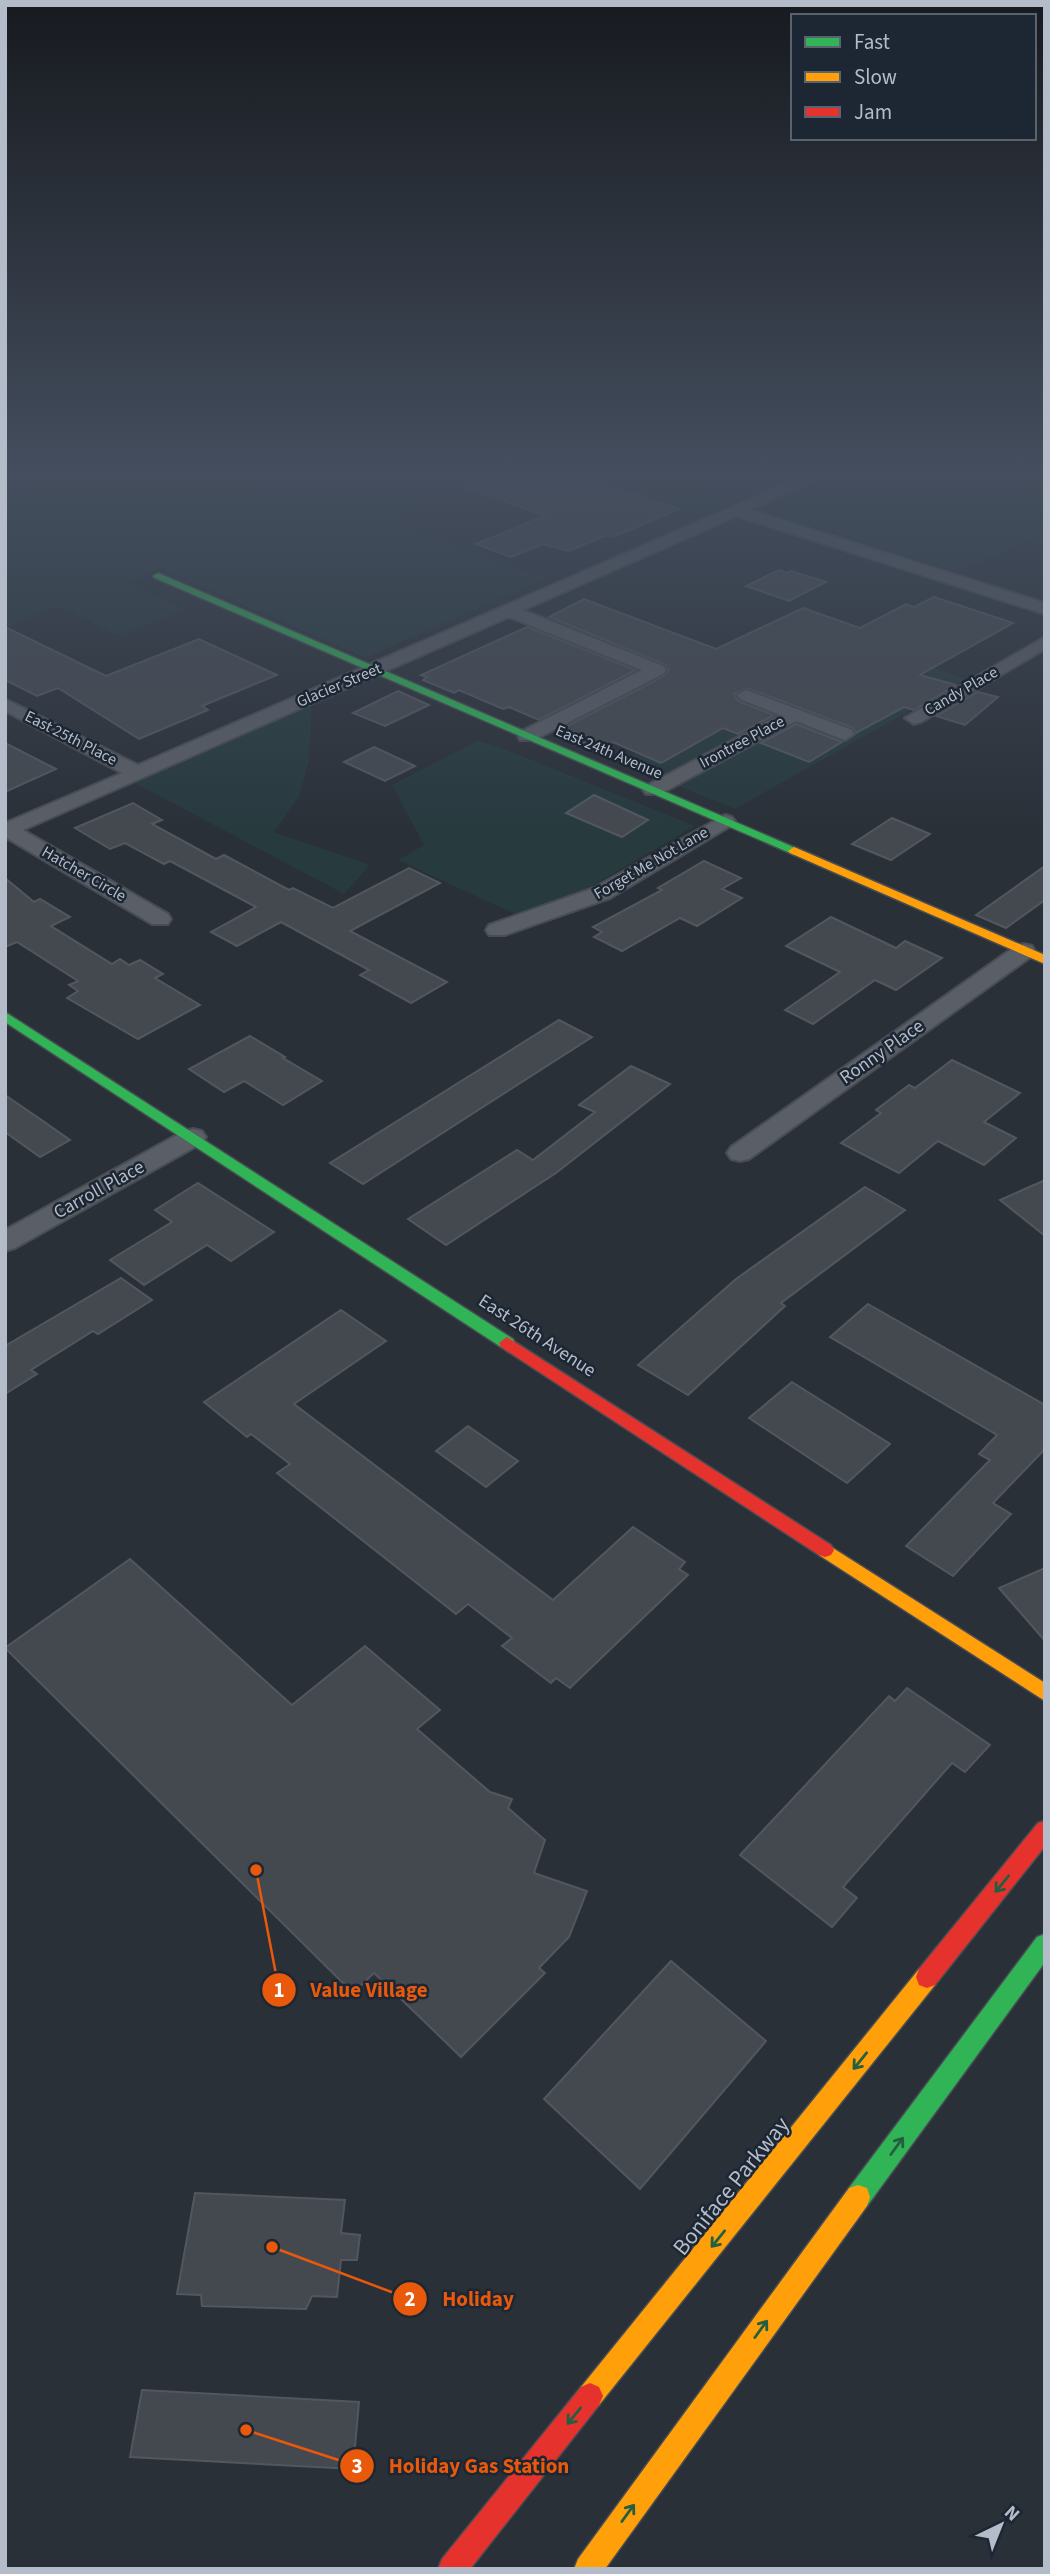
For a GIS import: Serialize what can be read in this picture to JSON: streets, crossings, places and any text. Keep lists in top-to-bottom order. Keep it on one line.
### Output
{"streets":{"street":["Glacier Street","Candy Place","East 25th Place","Irontree Place","East 24th Avenue","Forget Me Not Lane","Hatcher Circle","Ronny Place","Carroll Place","East 26th Avenue","Boniface Parkway"]},"crossings":[["Glacier Street","East 25th Place"],["Glacier Street","East 24th Avenue"],["Glacier Street","Hatcher Circle"],["Irontree Place","East 24th Avenue"],["East 24th Avenue","Forget Me Not Lane"],["East 24th Avenue","Ronny Place"],["Carroll Place","East 26th Avenue"]],"places":["Value Village","Holiday","Holiday Gas Station"],"legend":["Fast","Slow","Jam"],"north":"top right"}
